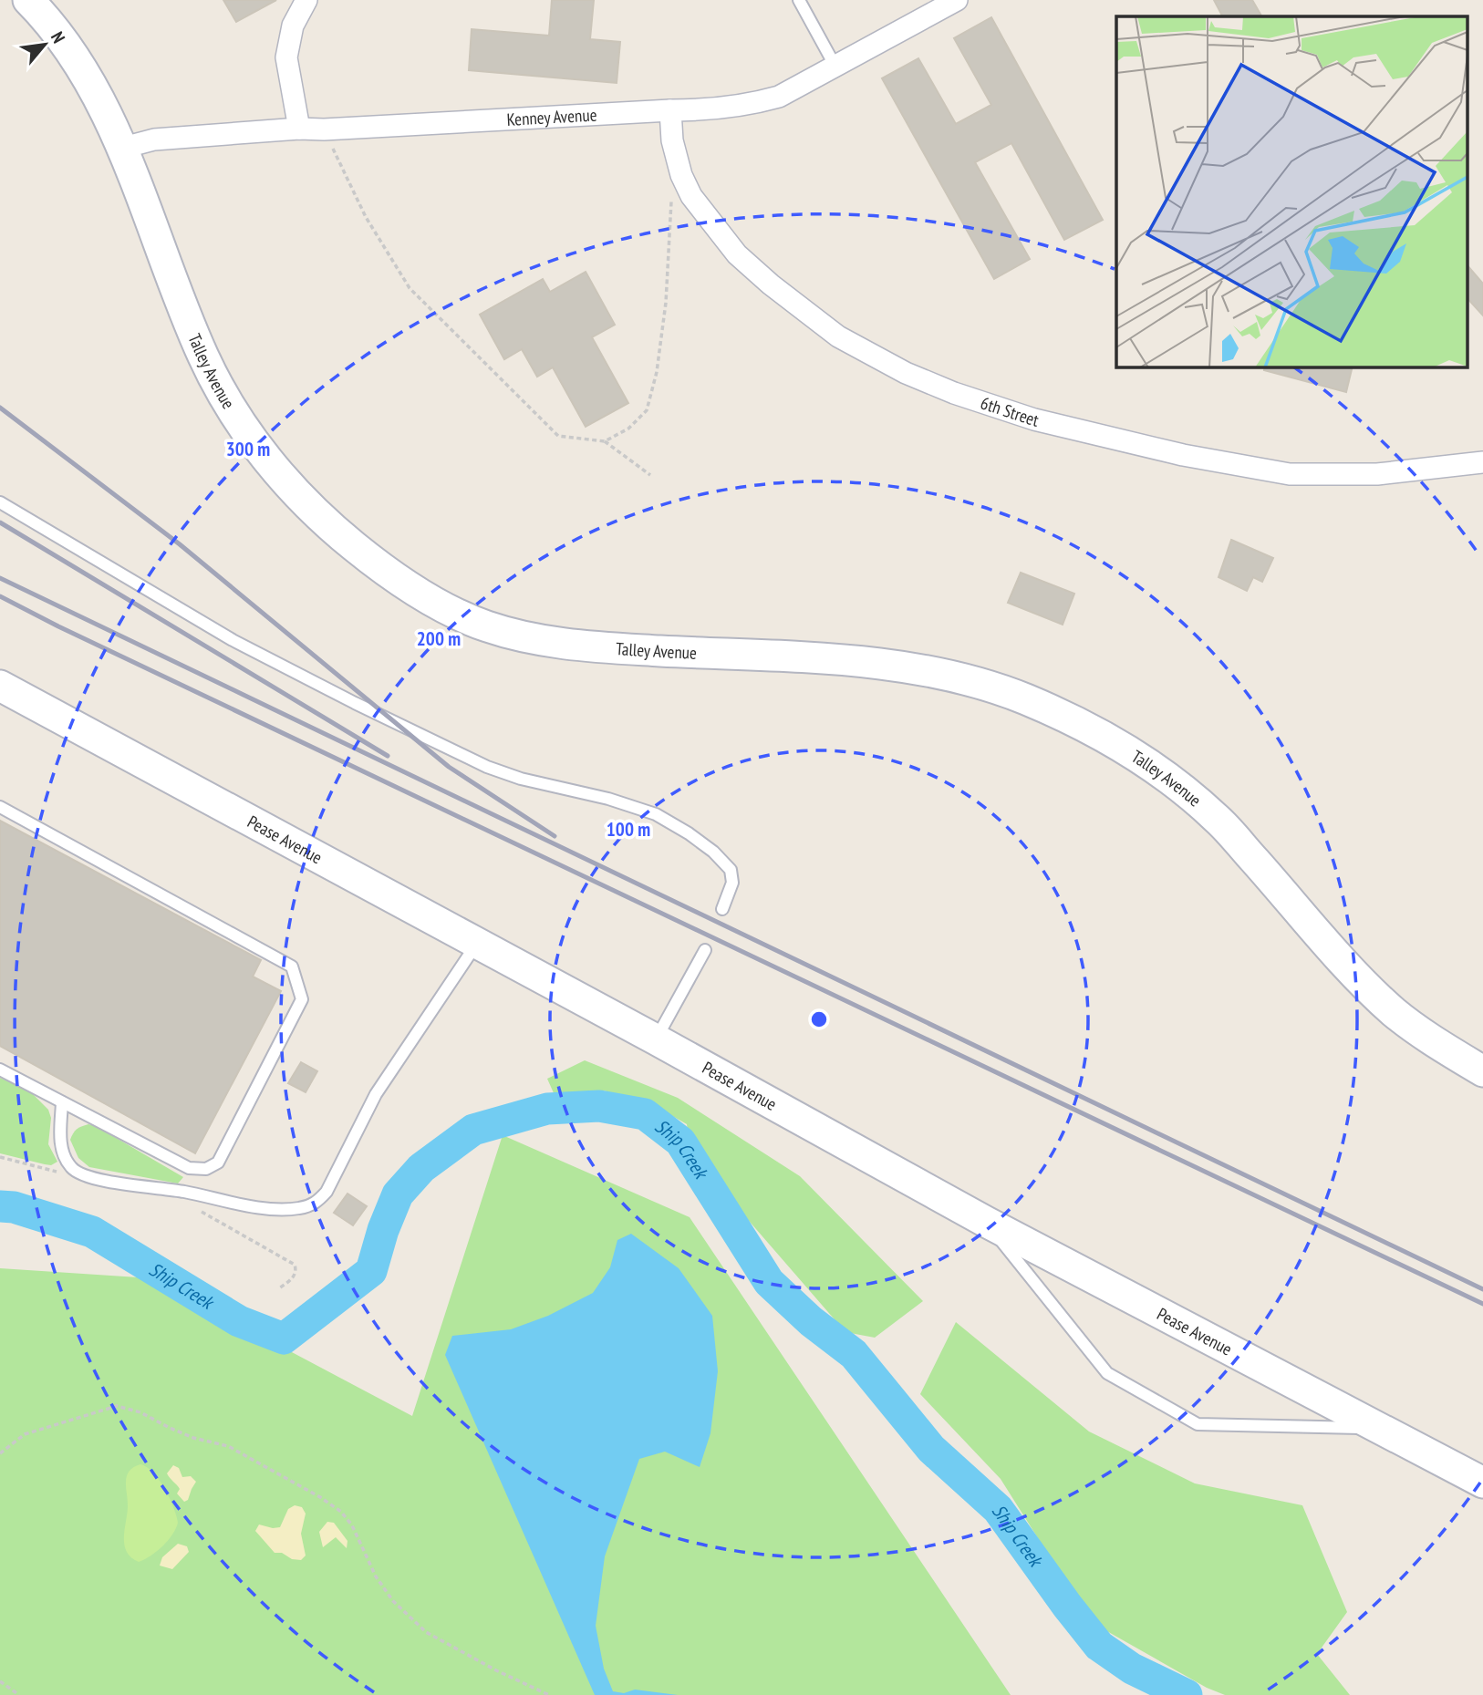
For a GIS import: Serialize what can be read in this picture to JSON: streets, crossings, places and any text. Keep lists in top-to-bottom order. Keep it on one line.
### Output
{"streets":{"street":["Kenney Avenue","Talley Avenue","6th Street","Pease Avenue"]},"crossings":[["Kenney Avenue","Talley Avenue"],["Kenney Avenue","6th Street"]],"water":["Ship Creek"],"north":"top right","rings":["300 m","200 m","100 m"]}
